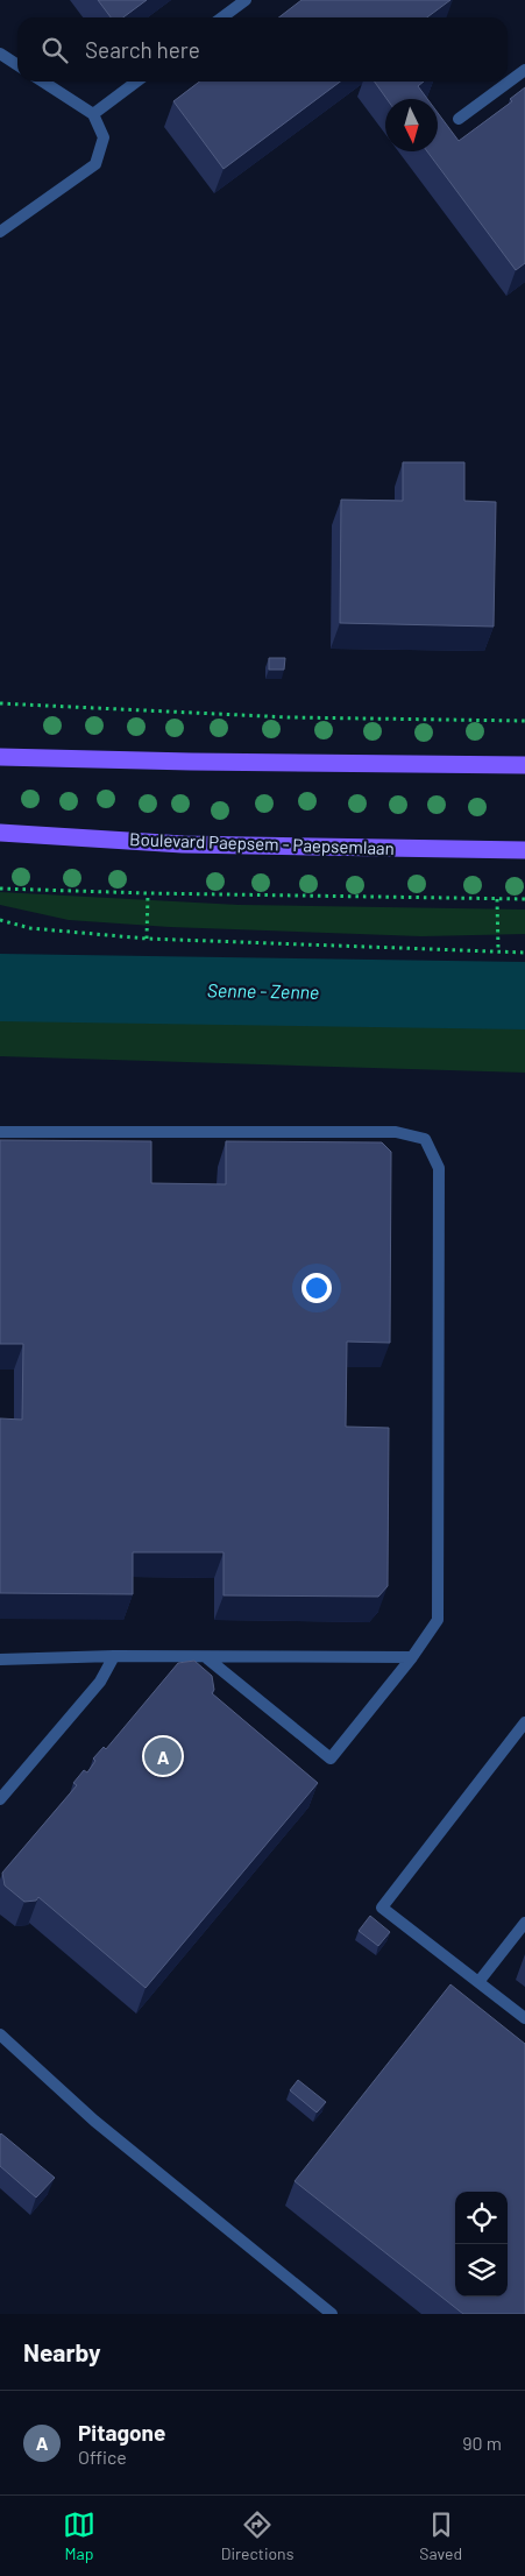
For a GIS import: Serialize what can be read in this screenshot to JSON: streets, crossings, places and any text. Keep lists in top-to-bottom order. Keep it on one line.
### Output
{"streets":{"main road":["Boulevard Paepsem - Paepsemlaan"]},"water":["Senne - Zenne"],"north":"bottom","page":{"search":"Search here","pins":"A","heading":"Nearby","list":[{"mark":"A","name":"Pitagone","note":"Office","value":"90 m"}],"nav":["Map","Directions","Saved"]}}
